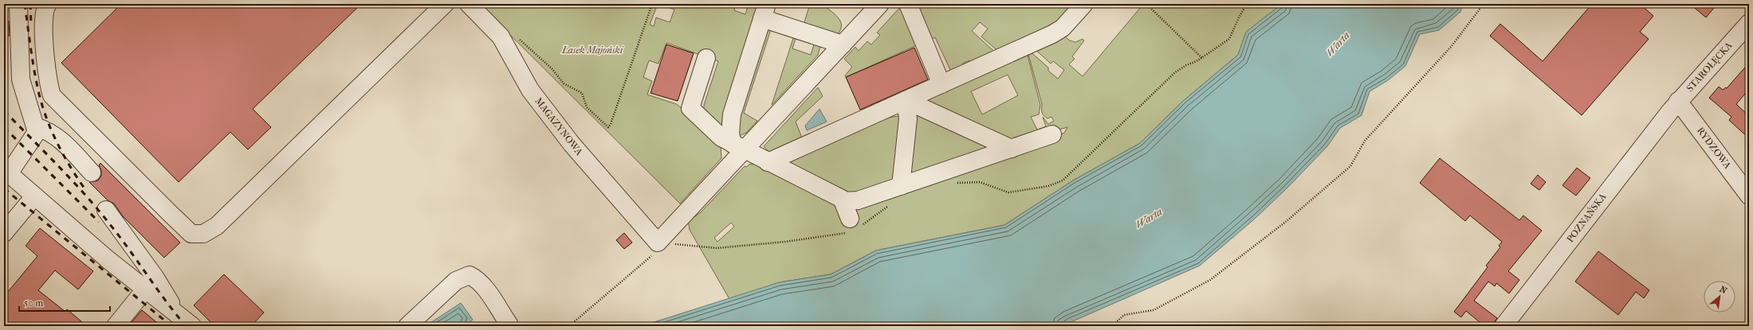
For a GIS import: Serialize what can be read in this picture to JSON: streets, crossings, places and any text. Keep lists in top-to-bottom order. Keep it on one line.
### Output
{"streets":{"street":["STAROŁĘCKA","MAGAZYNOWA","RYDZOWA","POZNAŃSKA"]},"crossings":[["STAROŁĘCKA","RYDZOWA"],["STAROŁĘCKA","POZNAŃSKA"],["RYDZOWA","POZNAŃSKA"]],"water":["Warta"],"parks":["Lasek Majoński"],"scale_bar":"50 m","north":"top right"}
